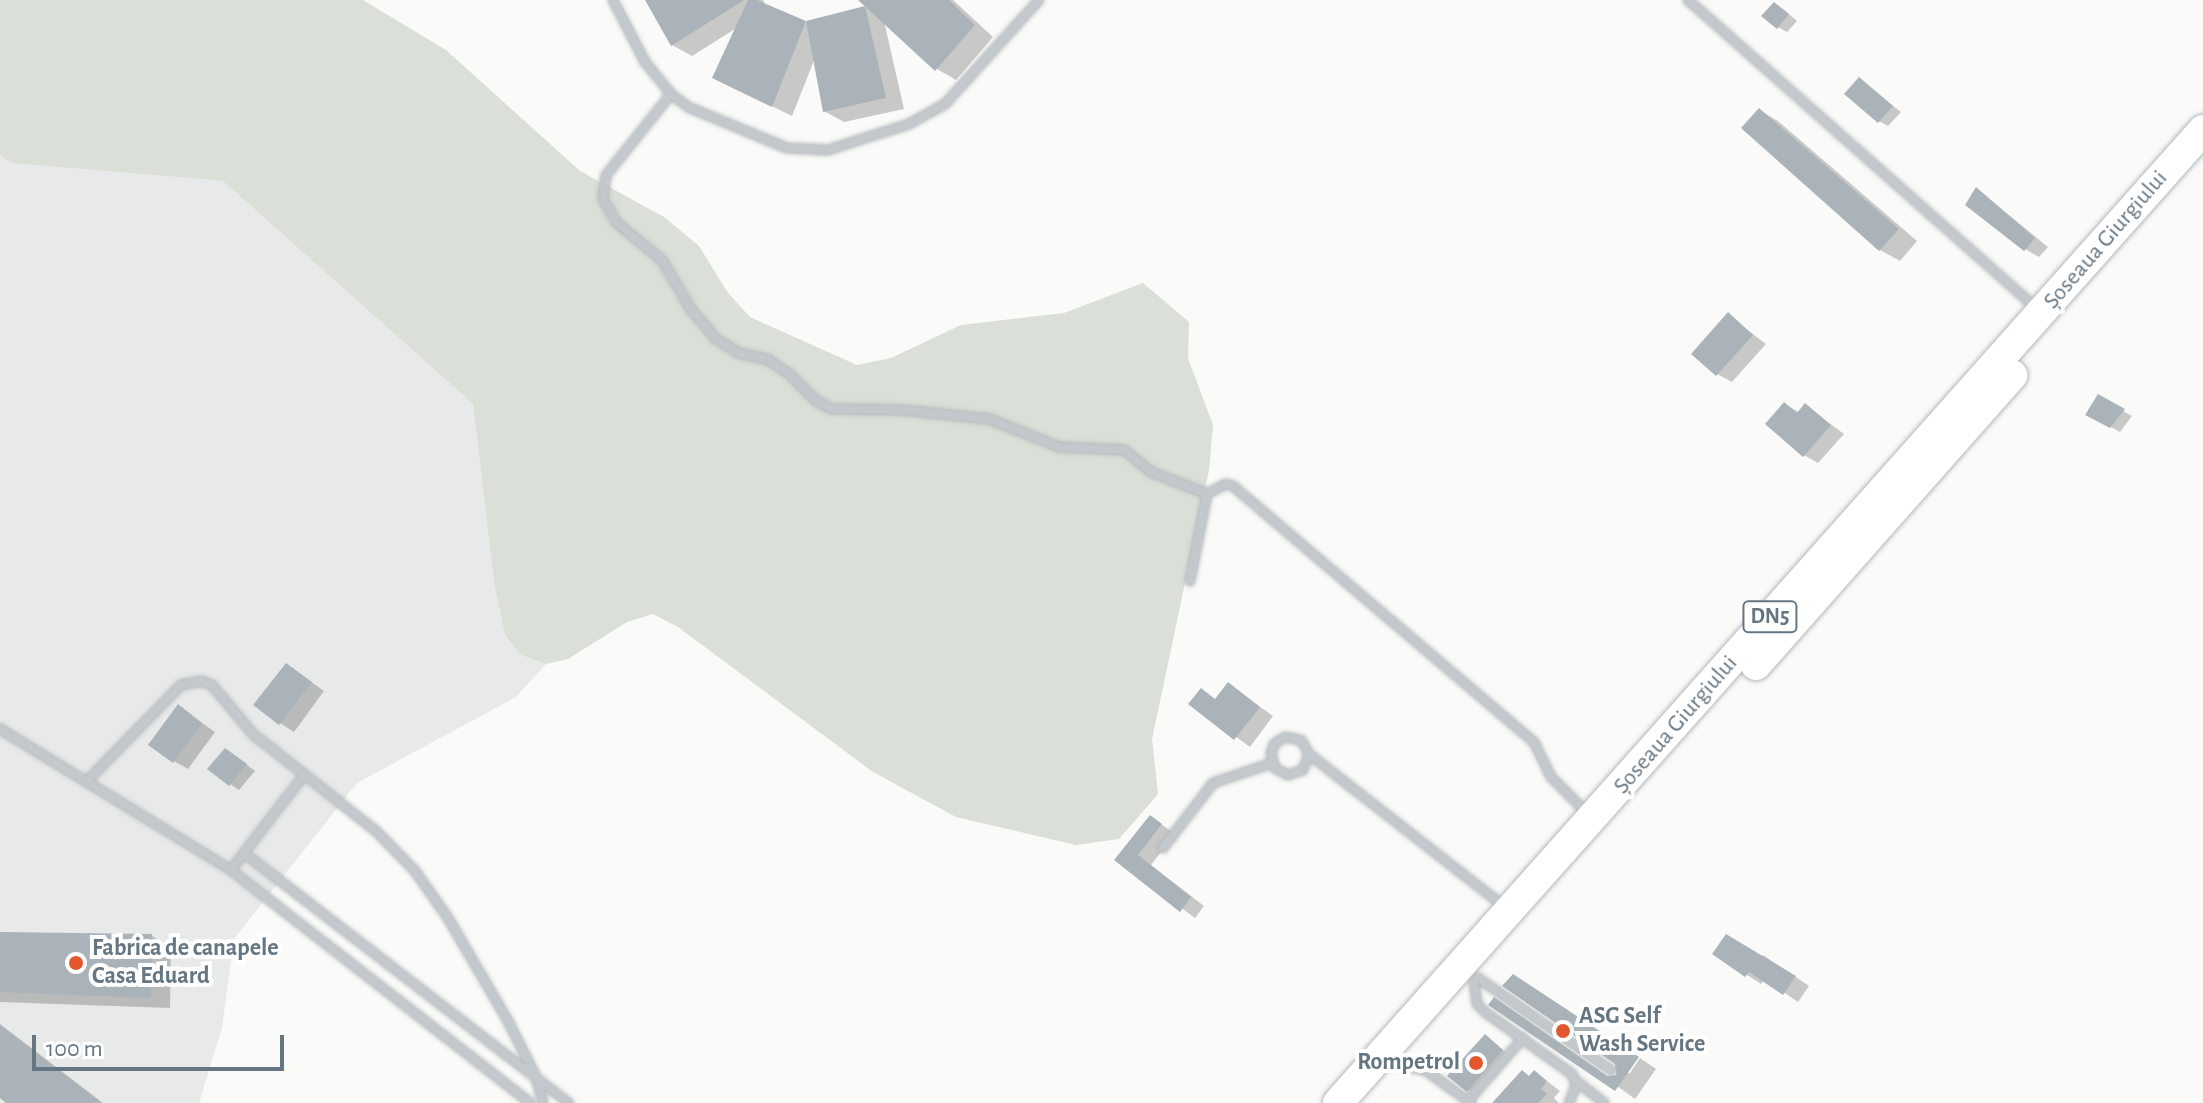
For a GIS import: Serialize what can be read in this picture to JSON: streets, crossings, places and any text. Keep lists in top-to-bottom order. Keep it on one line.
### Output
{"streets":{"highway":["Șoseaua Giurgiului","DN5"]},"places":["Fabrica de canapele Casa Eduard","ASG Self Wash Service","Rompetrol"],"scale_bar":"100 m"}
